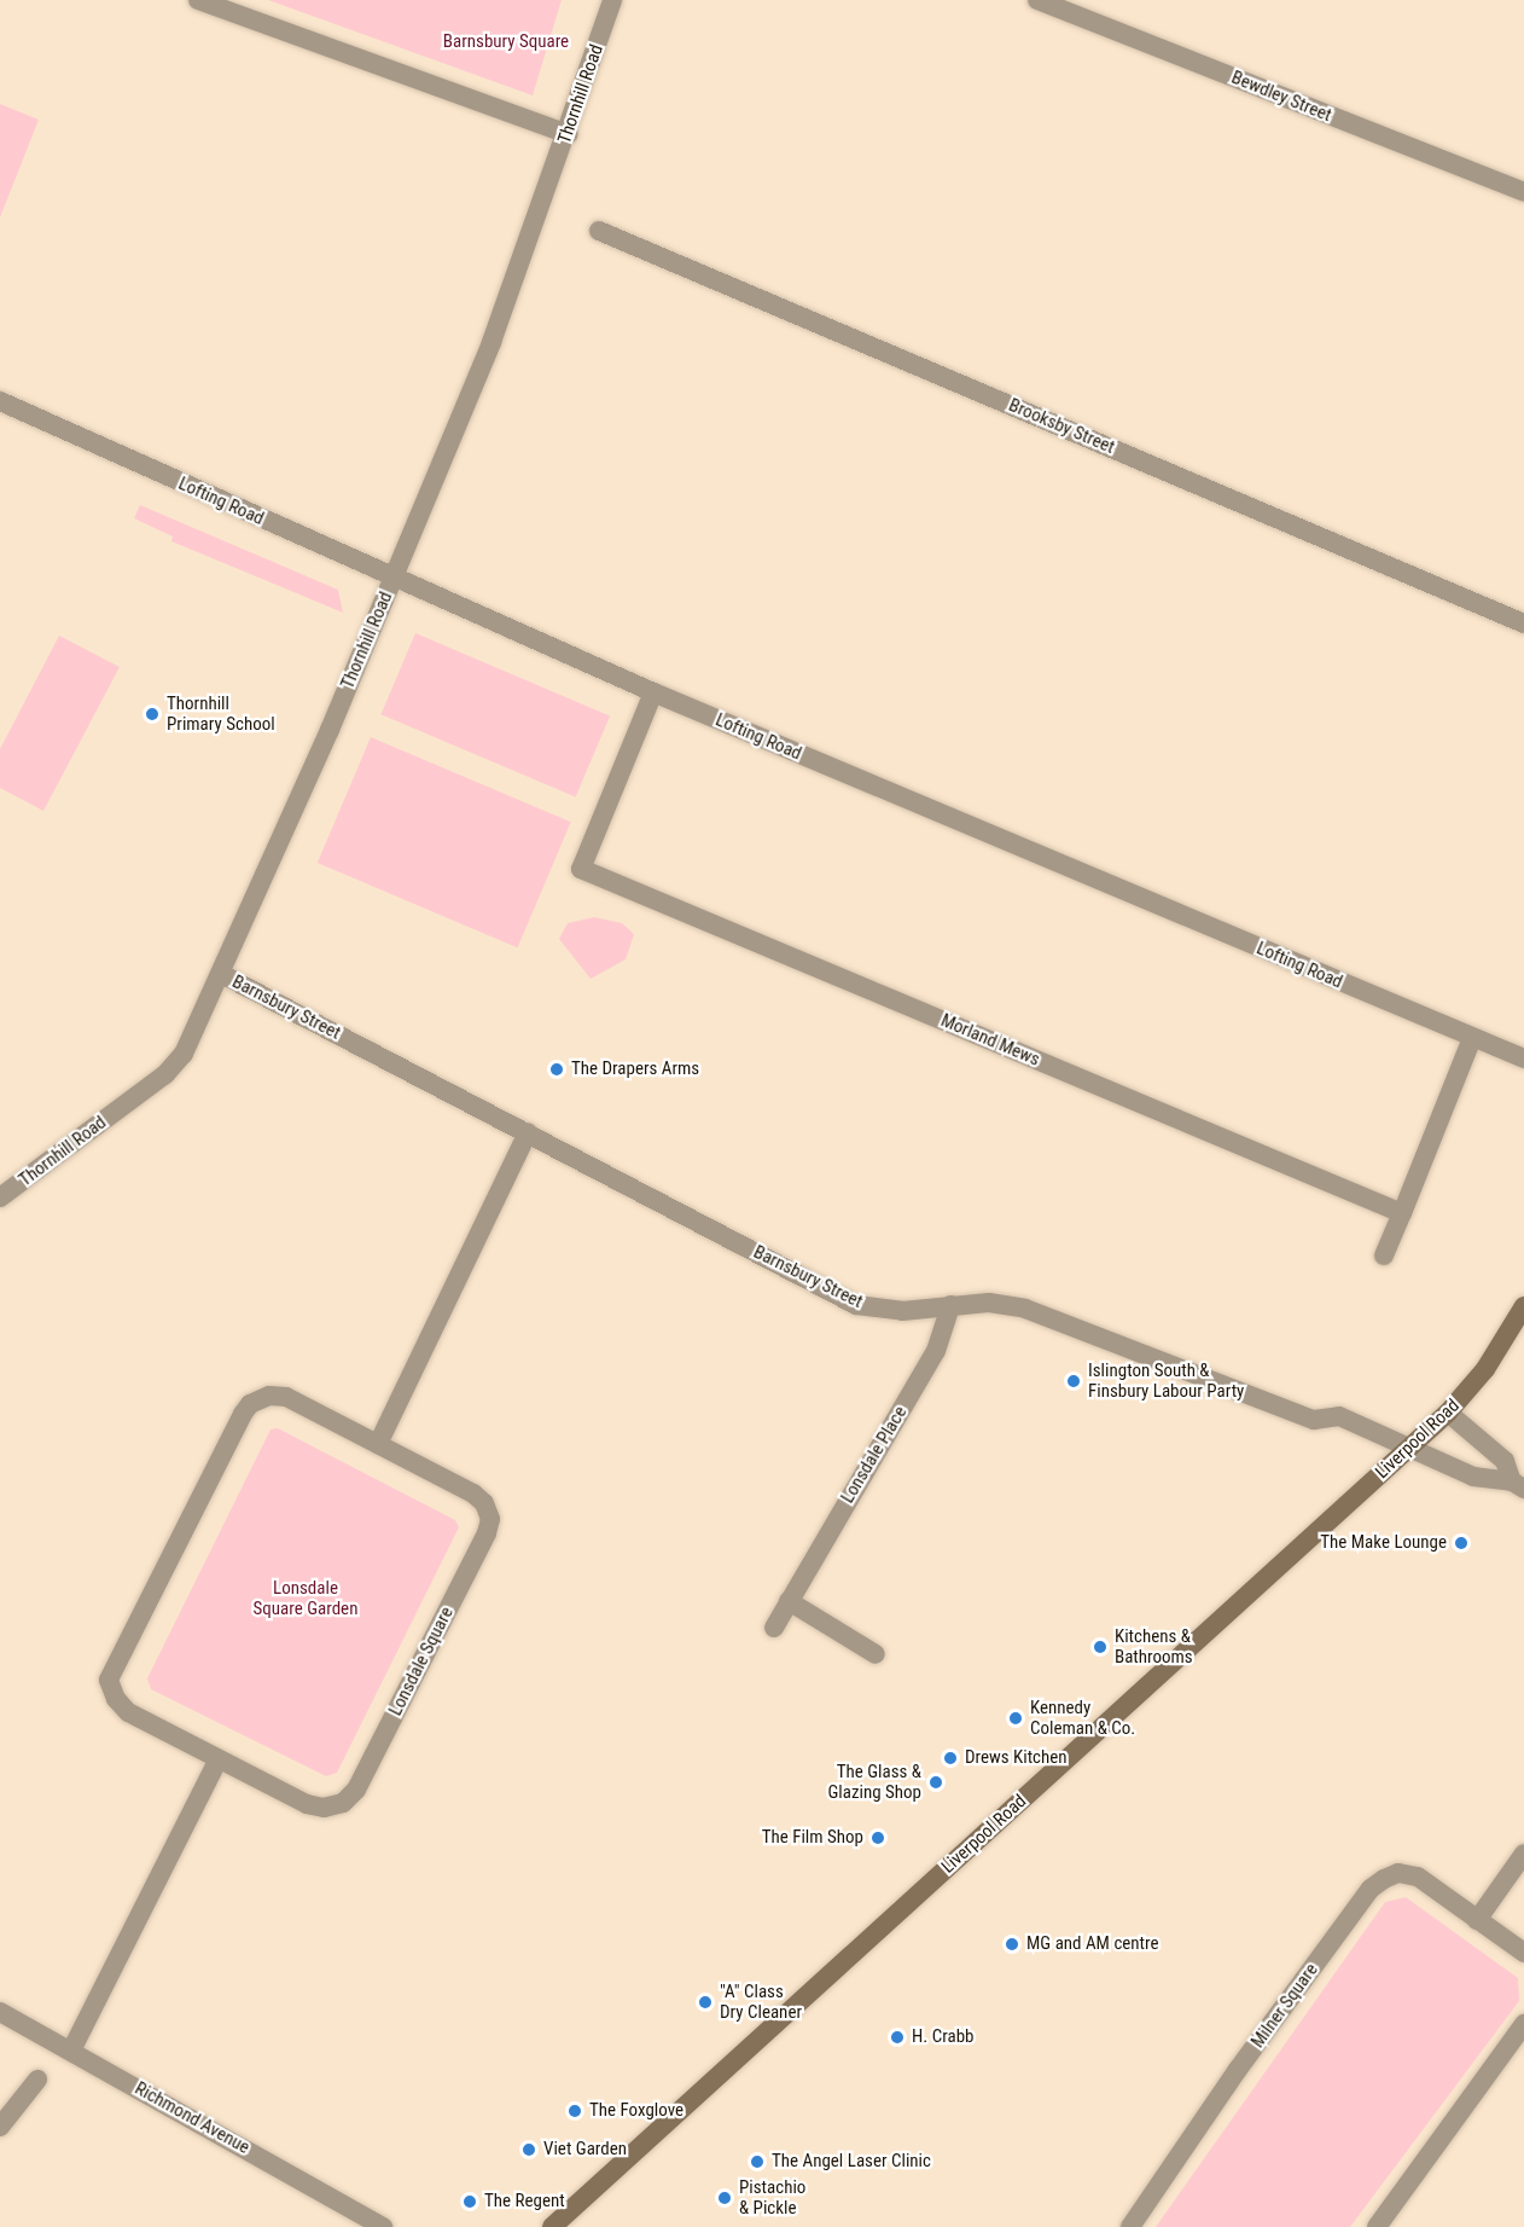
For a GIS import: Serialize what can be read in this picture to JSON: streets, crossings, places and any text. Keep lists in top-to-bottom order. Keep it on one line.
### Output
{"streets":{"main road":["Liverpool Road"],"street":["Thornhill Road","Bewdley Street","Brooksby Street","Lofting Road","Barnsbury Street","Morland Mews","Lonsdale Place","Lonsdale Square","Milner Square","Richmond Avenue"]},"crossings":[["Thornhill Road","Lofting Road"],["Thornhill Road","Barnsbury Street"],["Lofting Road","Morland Mews"],["Barnsbury Street","Liverpool Road"],["Barnsbury Street","Lonsdale Place"]],"parks":["Barnsbury Square","Lonsdale Square Garden"],"places":["Thornhill Primary School","The Drapers Arms","Islington South & Finsbury Labour Party","The Make Lounge","Kitchens & Bathrooms","Kennedy Coleman & Co.","Drews Kitchen","The Glass & Glazing Shop","The Film Shop","MG and AM centre","\"A\" Class Dry Cleaner","H. Crabb","The Foxglove","Viet Garden","The Angel Laser Clinic","Pistachio & Pickle","The Regent"]}
